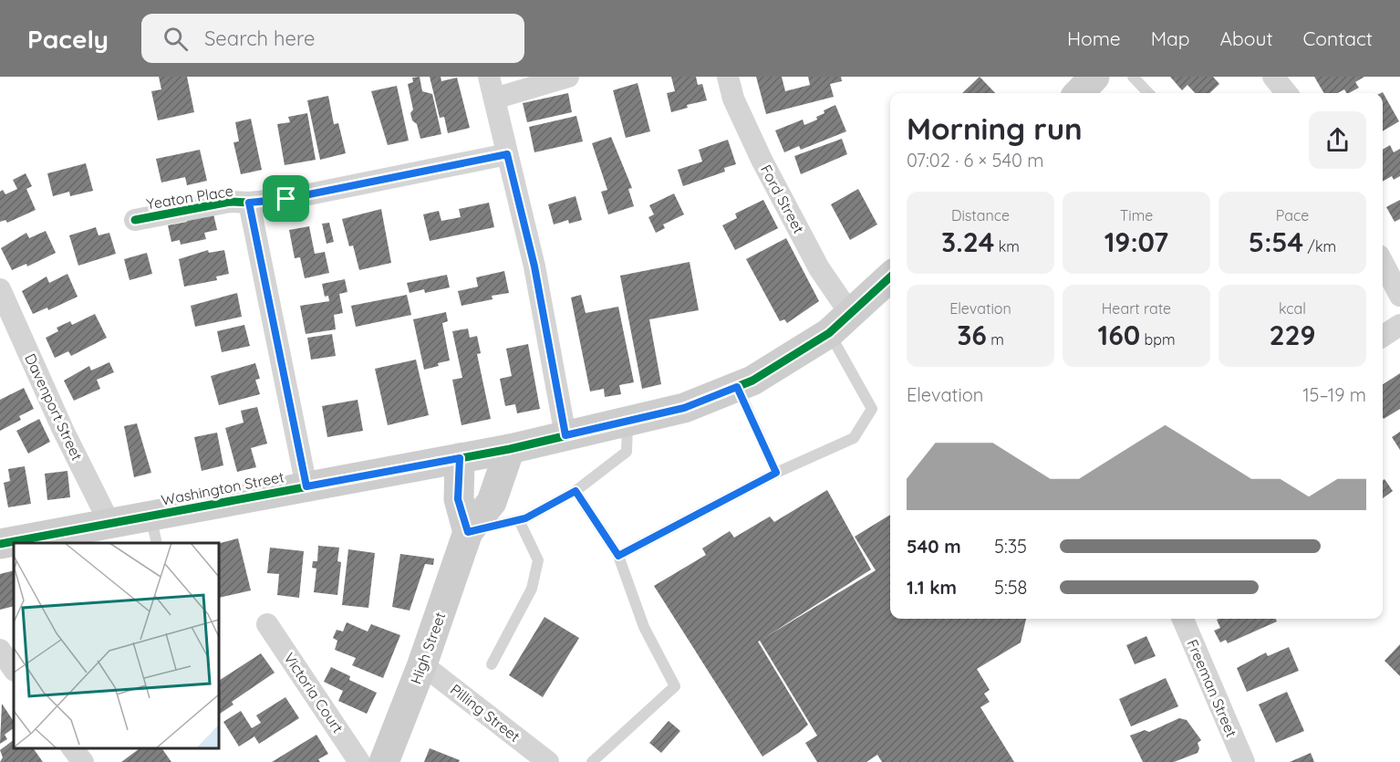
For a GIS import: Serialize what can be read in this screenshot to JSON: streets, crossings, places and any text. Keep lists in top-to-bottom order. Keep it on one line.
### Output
{"streets":{"street":["Yeaton Place","Ford Street","Davenport Street","Washington Street","High Street","Freeman Street","Victoria Court","Pilling Street"]},"crossings":[["Ford Street","Washington Street"],["Davenport Street","Washington Street"],["Washington Street","High Street"],["High Street","Pilling Street"]],"page":{"header":"Pacely","search":"Search here","nav":["Home","Map","About","Contact"],"heading":["Morning run","07:02 · 6 × 540 m"],"stats":[["Distance","3.24 km"],["Time","19:07"],["Pace","5:54 /km"],["Elevation","36 m"],["Heart rate","160 bpm"],["kcal","229"]],"chart":["Elevation","15–19 m"],"list":[{"name":"540 m","note":"5:35"},{"name":"1.1 km","note":"5:58"}]}}
